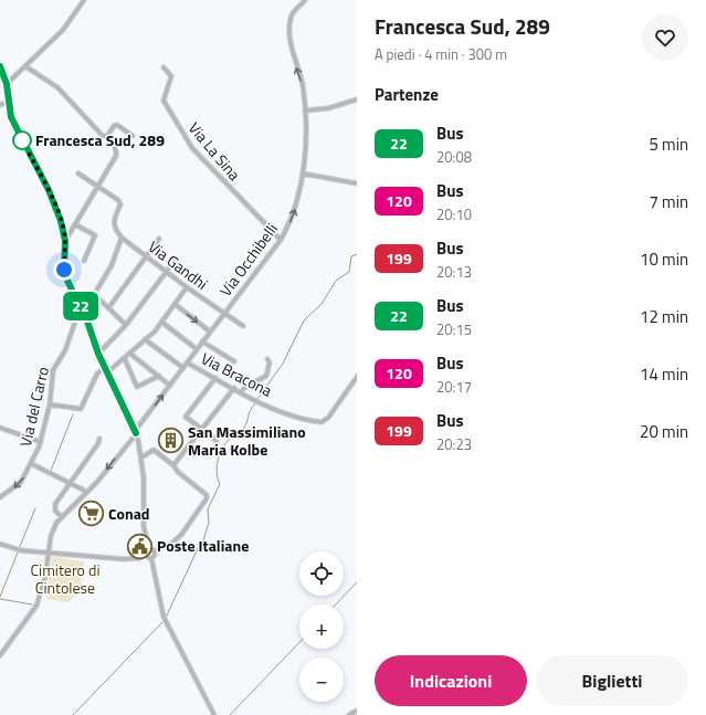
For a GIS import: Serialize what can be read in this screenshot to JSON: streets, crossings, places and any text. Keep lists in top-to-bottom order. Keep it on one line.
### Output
{"streets":{"street":["Via La Sina","Via Occhibelli","Via Gandhi","Via Bracona","Via del Carro"]},"crossings":[["Via La Sina","Via Occhibelli"],["Via Occhibelli","Via Gandhi"],["Via Occhibelli","Via Bracona"]],"parks":["Cimitero di Cintolese"],"places":{"other":["Francesca Sud, 289"],"building":["San Massimiliano Maria Kolbe"],"supermarket":["Conad"],"public building":["Poste Italiane"]},"lines":["bus line 22"],"page":{"on_map":"22","heading":[["Francesca Sud, 289","A piedi · 4 min · 300 m"],"Partenze"],"list":[{"mark":"22","name":"Bus","note":"20:08","value":"5 min"},{"mark":"120","name":"Bus","note":"20:10","value":"7 min"},{"mark":"199","name":"Bus","note":"20:13","value":"10 min"},{"mark":"22","name":"Bus","note":"20:15","value":"12 min"},{"mark":"120","name":"Bus","note":"20:17","value":"14 min"},{"mark":"199","name":"Bus","note":"20:23","value":"20 min"}],"map_buttons":["+","−"],"buttons":["Indicazioni","Biglietti"]}}
